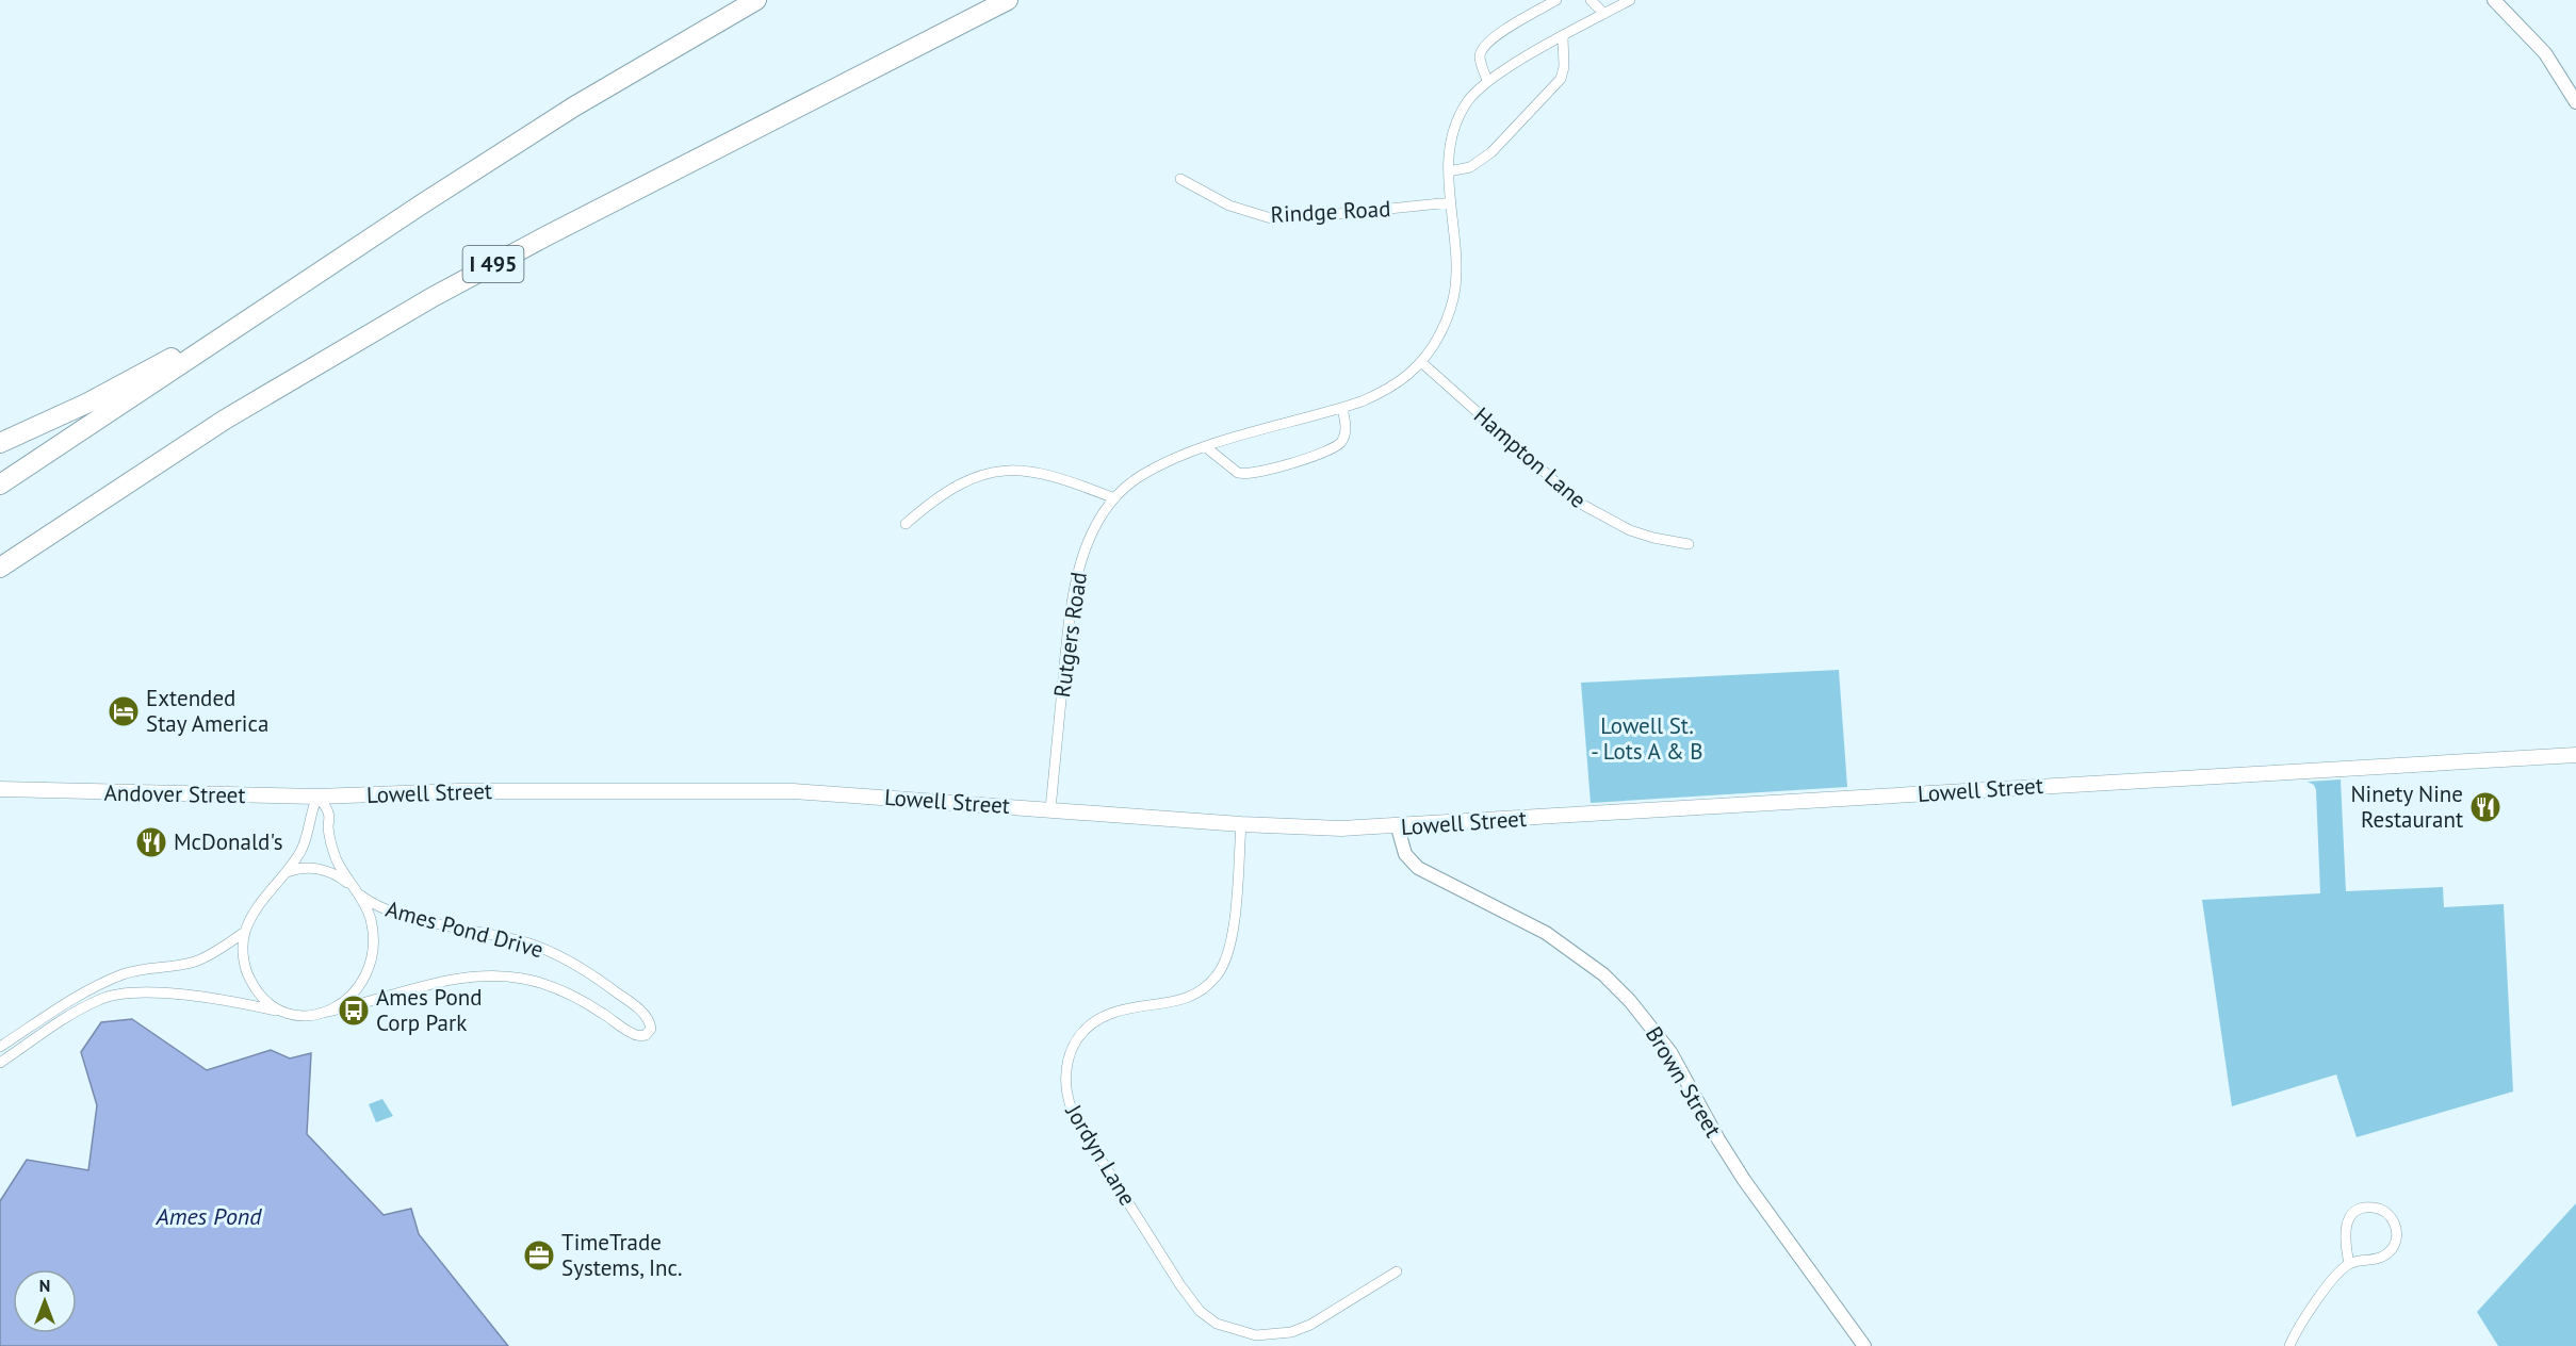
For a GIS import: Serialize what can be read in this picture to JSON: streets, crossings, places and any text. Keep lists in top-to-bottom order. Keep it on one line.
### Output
{"streets":{"highway":["I 495"],"main road":["Lowell Street","Andover Street"],"street":["Rindge Road","Hampton Lane","Rutgers Road","Ames Pond Drive","Brown Street","Jordyn Lane"]},"crossings":[["Rindge Road","Rutgers Road"],["Hampton Lane","Rutgers Road"],["Rutgers Road","Lowell Street"],["Lowell Street","Andover Street"],["Lowell Street","Brown Street"],["Lowell Street","Jordyn Lane"],["Andover Street","Ames Pond Drive"]],"water":["Ames Pond"],"parks":["Lowell St. - Lots A & B"],"places":{"hotel":["Extended Stay America"],"restaurant":["Ninety Nine Restaurant","McDonald's"],"bus stop":["Ames Pond Corp Park"],"office":["TimeTrade Systems, Inc."]},"north":"top"}
